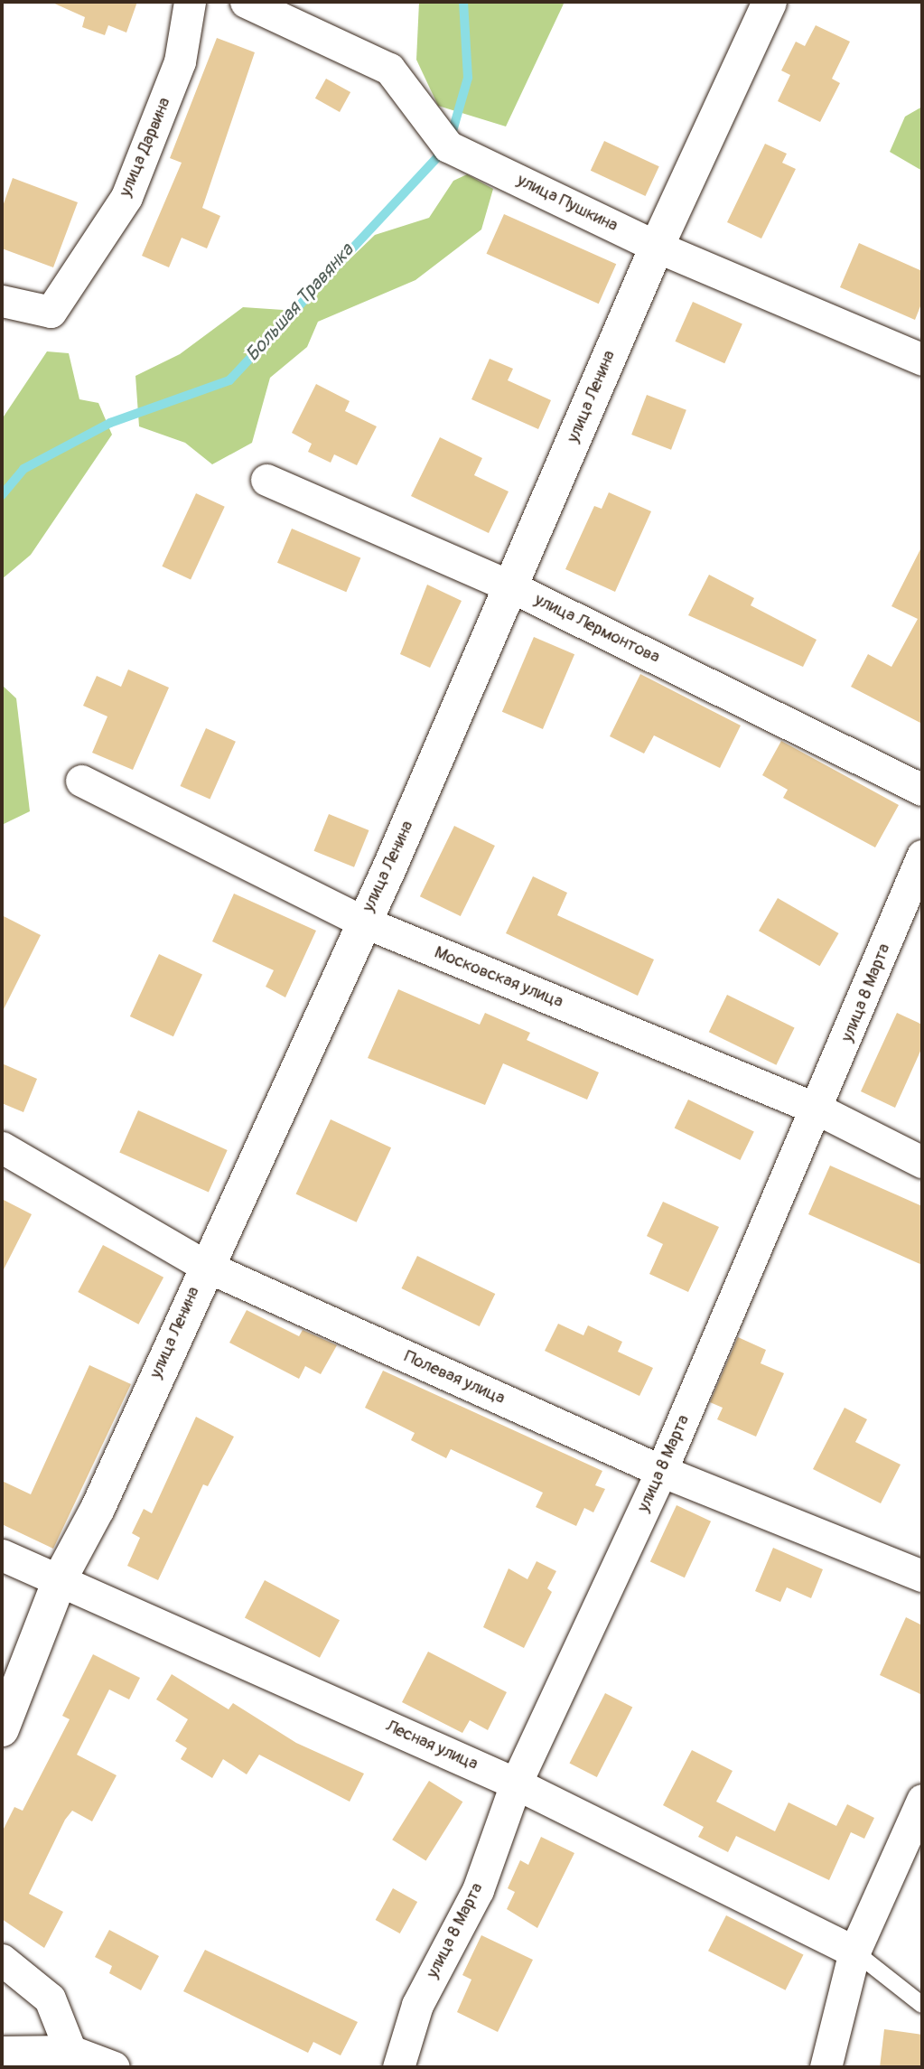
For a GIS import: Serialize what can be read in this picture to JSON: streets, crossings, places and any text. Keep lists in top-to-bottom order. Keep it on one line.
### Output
{"streets":{"street":["улица Дарвина","улица Пушкина","улица Ленина","улица Лермонтова","Московская улица","улица 8 Марта","Полевая улица","Лесная улица"]},"crossings":[["улица Пушкина","улица Ленина"],["улица Ленина","улица Лермонтова"],["улица Ленина","Московская улица"],["улица Ленина","Полевая улица"],["улица Ленина","Лесная улица"],["Московская улица","улица 8 Марта"],["улица 8 Марта","Полевая улица"],["улица 8 Марта","Лесная улица"]],"water":["Большая Травянка"]}
